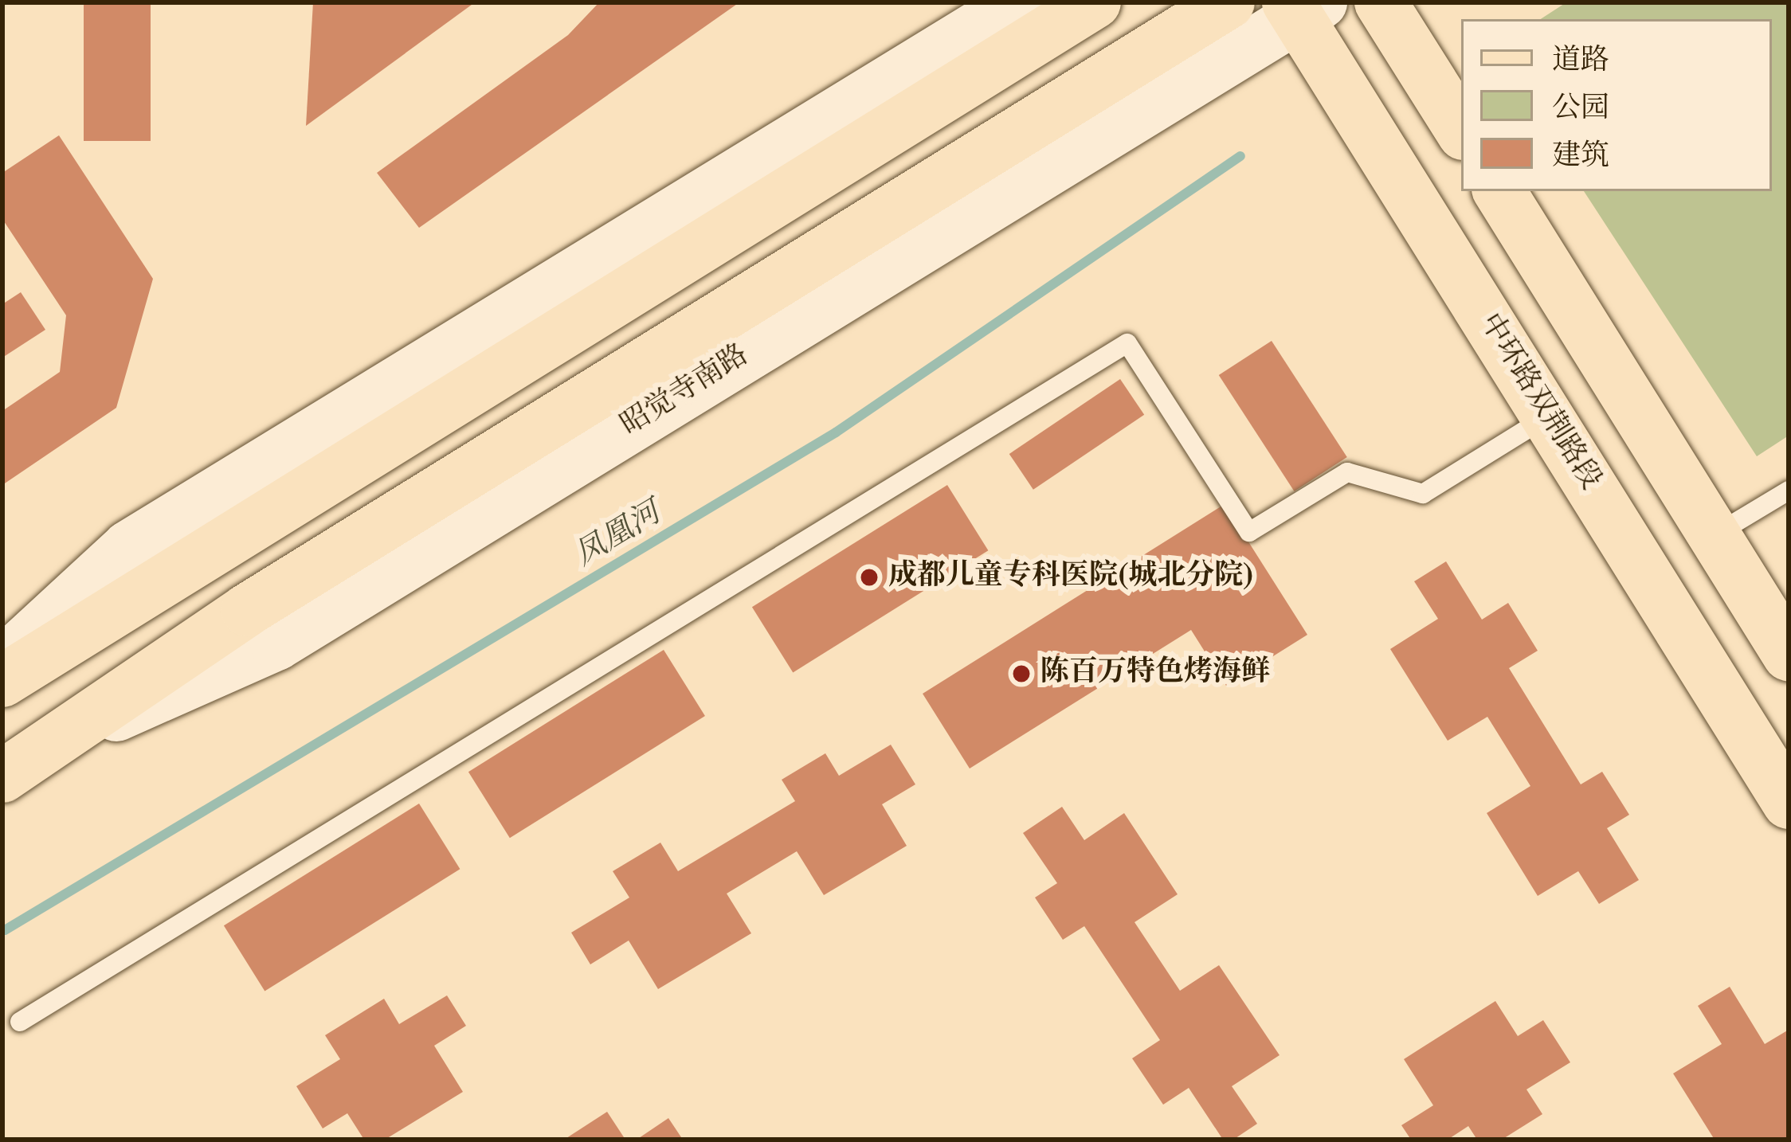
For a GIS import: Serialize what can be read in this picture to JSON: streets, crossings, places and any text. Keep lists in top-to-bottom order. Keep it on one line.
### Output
{"streets":{"main road":["昭觉寺南路","中环路双荆路段"]},"crossings":[["昭觉寺南路","中环路双荆路段"]],"water":["凤凰河"],"places":["成都儿童专科医院(城北分院)","陈百万特色烤海鲜"],"legend":["道路","公园","建筑"]}
